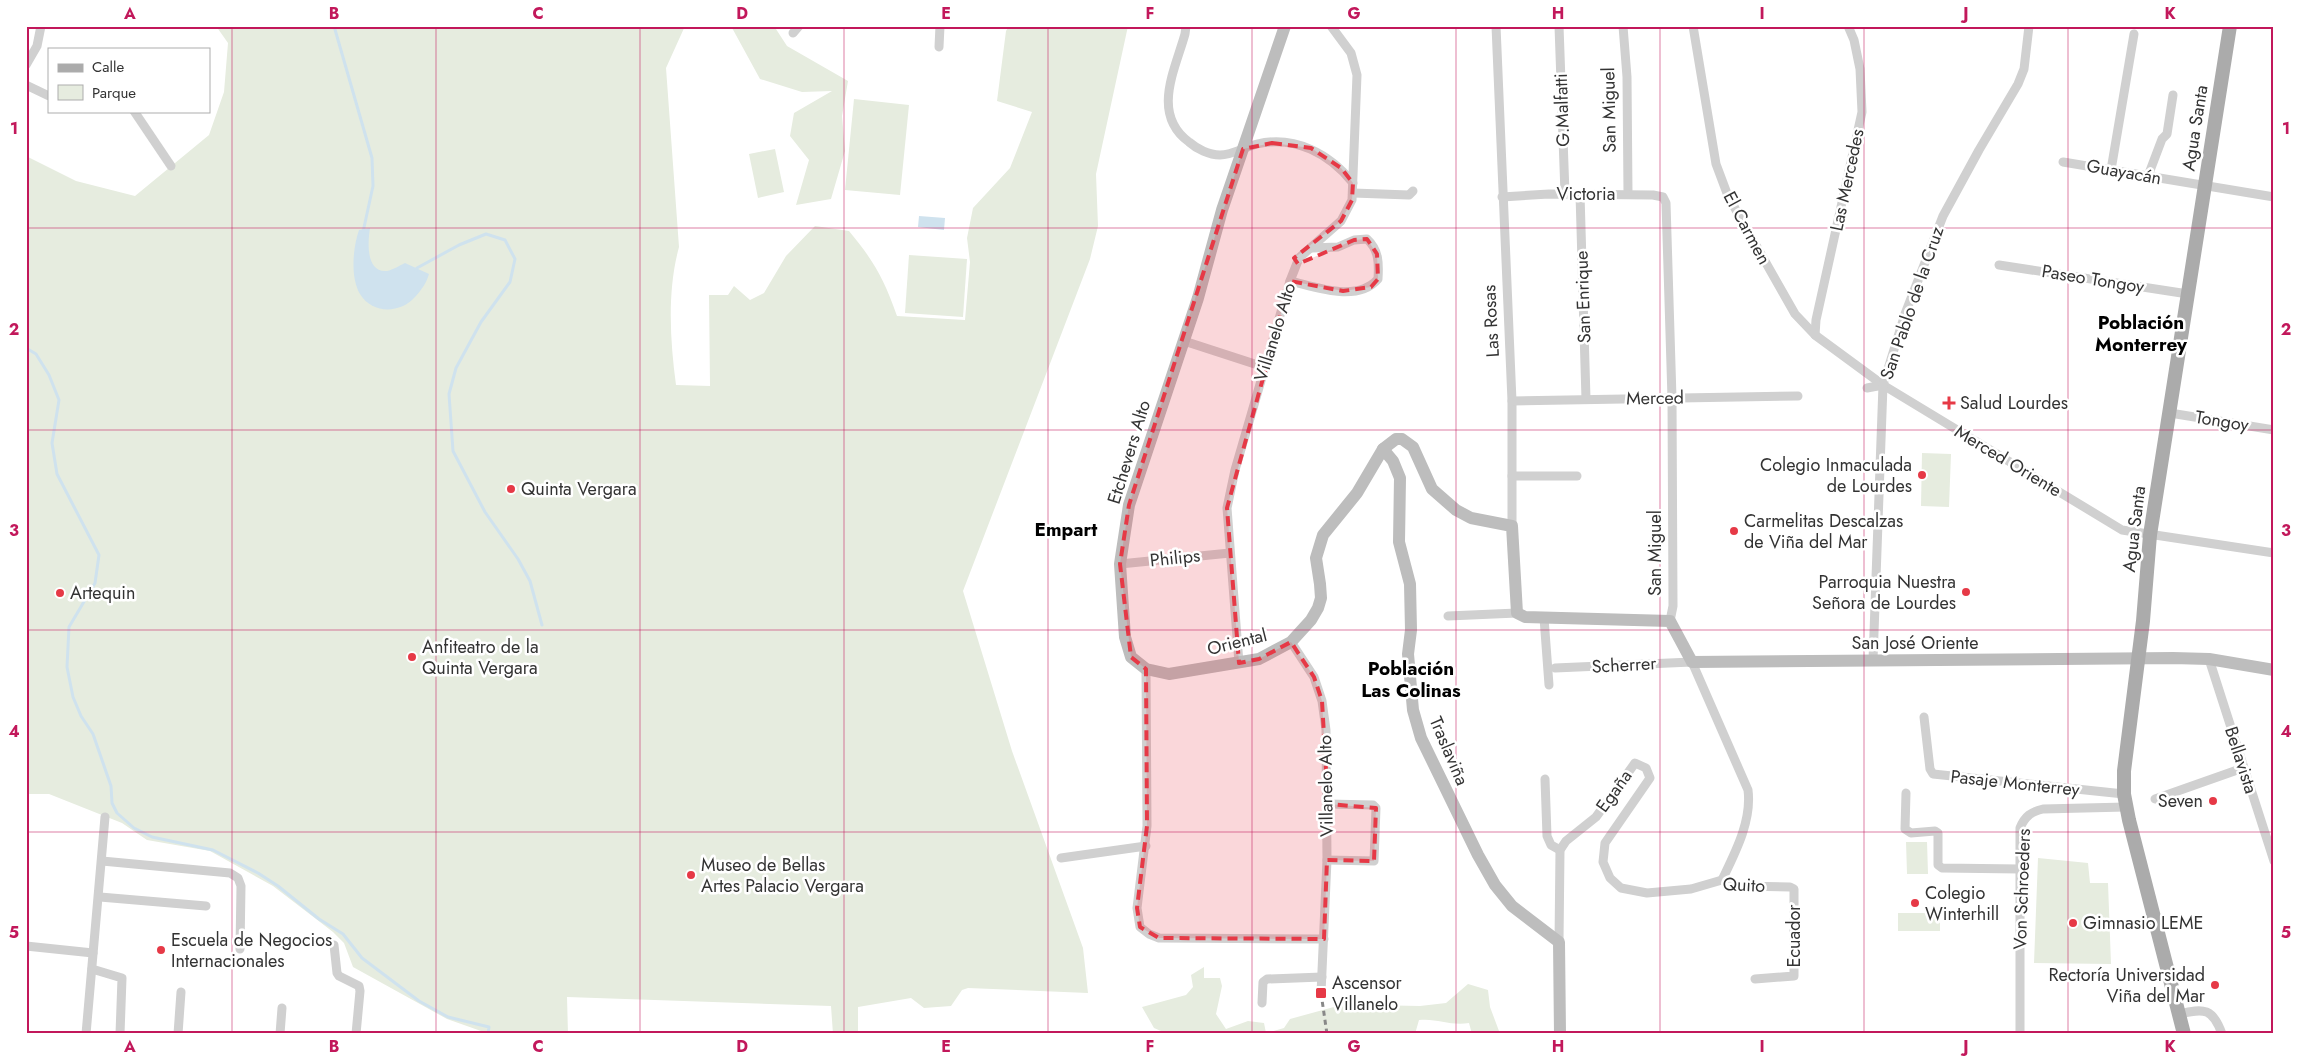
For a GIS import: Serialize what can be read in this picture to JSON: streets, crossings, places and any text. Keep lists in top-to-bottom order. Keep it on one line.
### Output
{"streets":{"main road":["Agua Santa"],"street":["G.Malfatti","San Miguel","Guayacán","Las Mercedes","Victoria","El Carmen","Paseo Tongoy","San Enrique","San Pablo de la Cruz","Las Rosas","Villanelo Alto","Merced","Tongoy","Etchevers Alto","Merced Oriente","Philips","Oriental","San José Oriente","Scherrer","Traslaviña","Bellavista","Pasaje Monterrey","Egaña","Quito","Von Schroeders","Ecuador"]},"crossings":[["G.Malfatti","Victoria"],["San Miguel","Victoria"],["San Miguel","Merced"],["San Miguel","San José Oriente"],["San Miguel","Scherrer"],["San Miguel","Quito"],["Agua Santa","Guayacán"],["Agua Santa","Paseo Tongoy"],["Agua Santa","Tongoy"],["Agua Santa","Merced Oriente"],["Agua Santa","San José Oriente"],["Agua Santa","Pasaje Monterrey"],["Agua Santa","Von Schroeders"],["Las Mercedes","El Carmen"],["Victoria","San Enrique"],["Victoria","Las Rosas"],["El Carmen","San Pablo de la Cruz"],["El Carmen","Merced Oriente"],["San Enrique","Merced"],["San Pablo de la Cruz","Merced Oriente"],["San Pablo de la Cruz","San José Oriente"],["Las Rosas","Merced"],["Villanelo Alto","Philips"],["Villanelo Alto","Oriental"],["Etchevers Alto","Philips"],["Etchevers Alto","Oriental"],["Oriental","Traslaviña"],["San José Oriente","Scherrer"],["San José Oriente","Bellavista"],["Pasaje Monterrey","Von Schroeders"],["Egaña","Quito"],["Quito","Ecuador"]],"districts":["Población Monterrey","Empart","Población Las Colinas"],"places":{"health":["Salud Lourdes"],"other":["Colegio Inmaculada de Lourdes","Quinta Vergara","Carmelitas Descalzas de Viña del Mar","Parroquia Nuestra Señora de Lourdes","Artequin","Anfiteatro de la Quinta Vergara","Seven","Museo de Bellas Artes Palacio Vergara","Colegio Winterhill","Gimnasio LEME","Escuela de Negocios Internacionales","Rectoría Universidad Viña del Mar"],"transit":["Ascensor Villanelo"]},"legend":["Calle","Parque"],"grid":{"columns":["A","B","C","D","E","F","G","H","I","J","K"],"rows":["1","2","3","4","5"]}}
